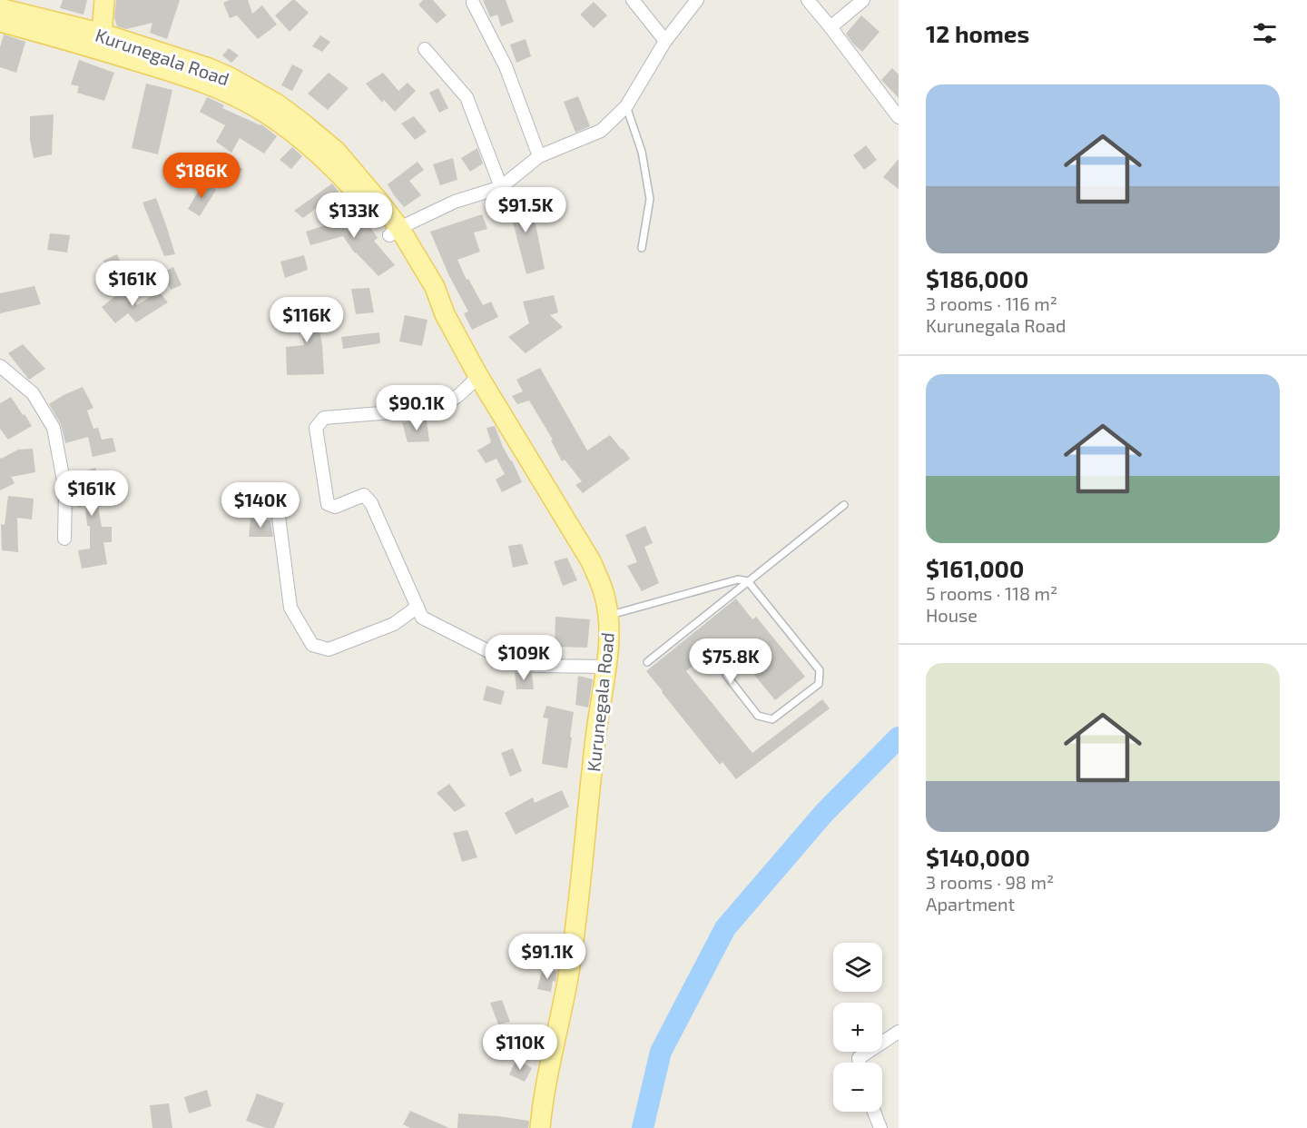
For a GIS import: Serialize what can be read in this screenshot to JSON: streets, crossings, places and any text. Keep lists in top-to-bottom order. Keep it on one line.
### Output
{"streets":{"main road":["Kurunegala Road"]},"page":{"heading":"12 homes","list":[{"name":"$186,000","note":"3 rooms · 116 m² · Kurunegala Road"},{"name":"$161,000","note":"5 rooms · 118 m² · House"},{"name":"$140,000","note":"3 rooms · 98 m² · Apartment"}],"price":["$186K","$91.5K","$133K","$161K","$116K","$90.1K","$161K","$140K","$109K","$75.8K","$91.1K","$110K"],"map_buttons":["+","−"]}}
